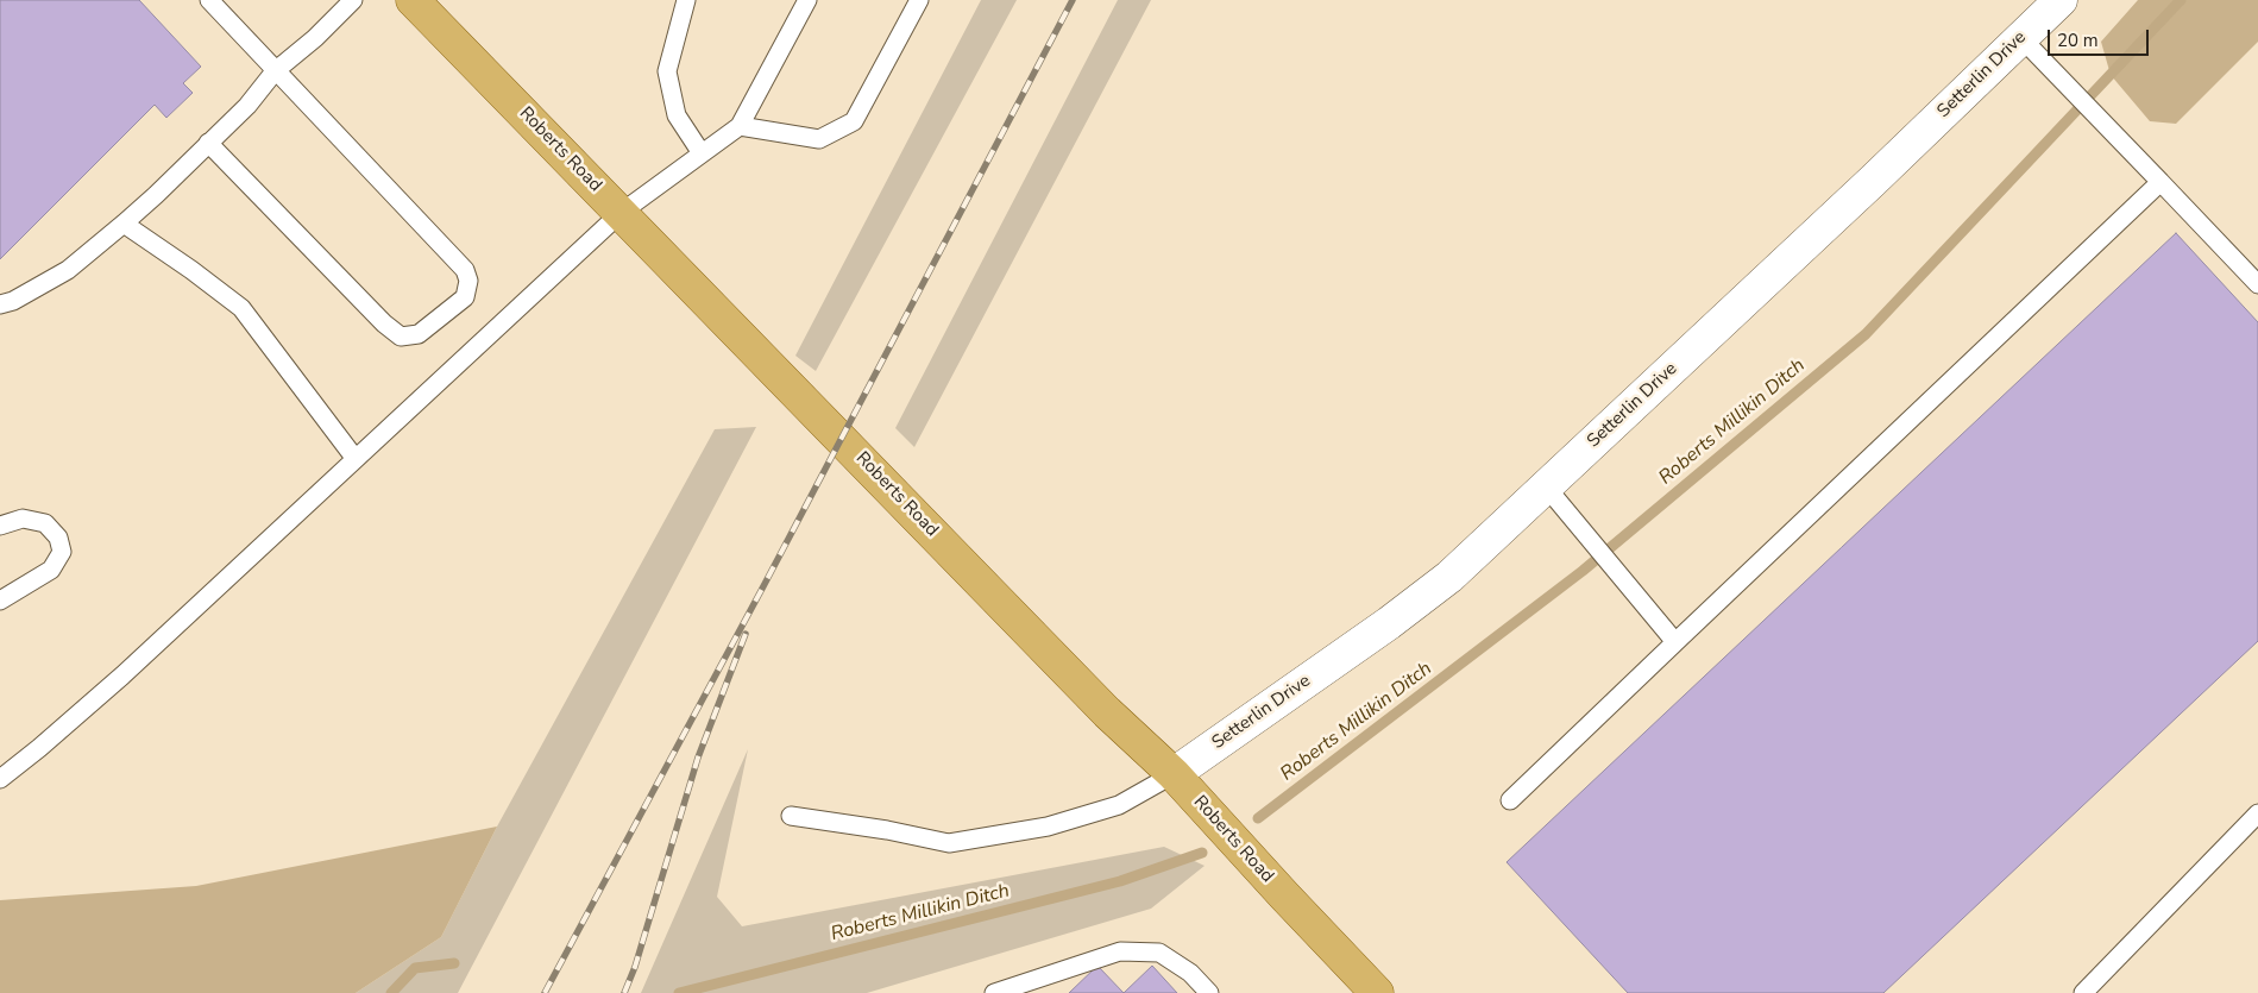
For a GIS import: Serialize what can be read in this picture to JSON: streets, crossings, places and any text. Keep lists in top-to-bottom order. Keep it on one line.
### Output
{"streets":{"main road":["Roberts Road"],"street":["Setterlin Drive"]},"crossings":[["Setterlin Drive","Roberts Road"]],"water":["Roberts Millikin Ditch"],"scale_bar":"20 m"}
